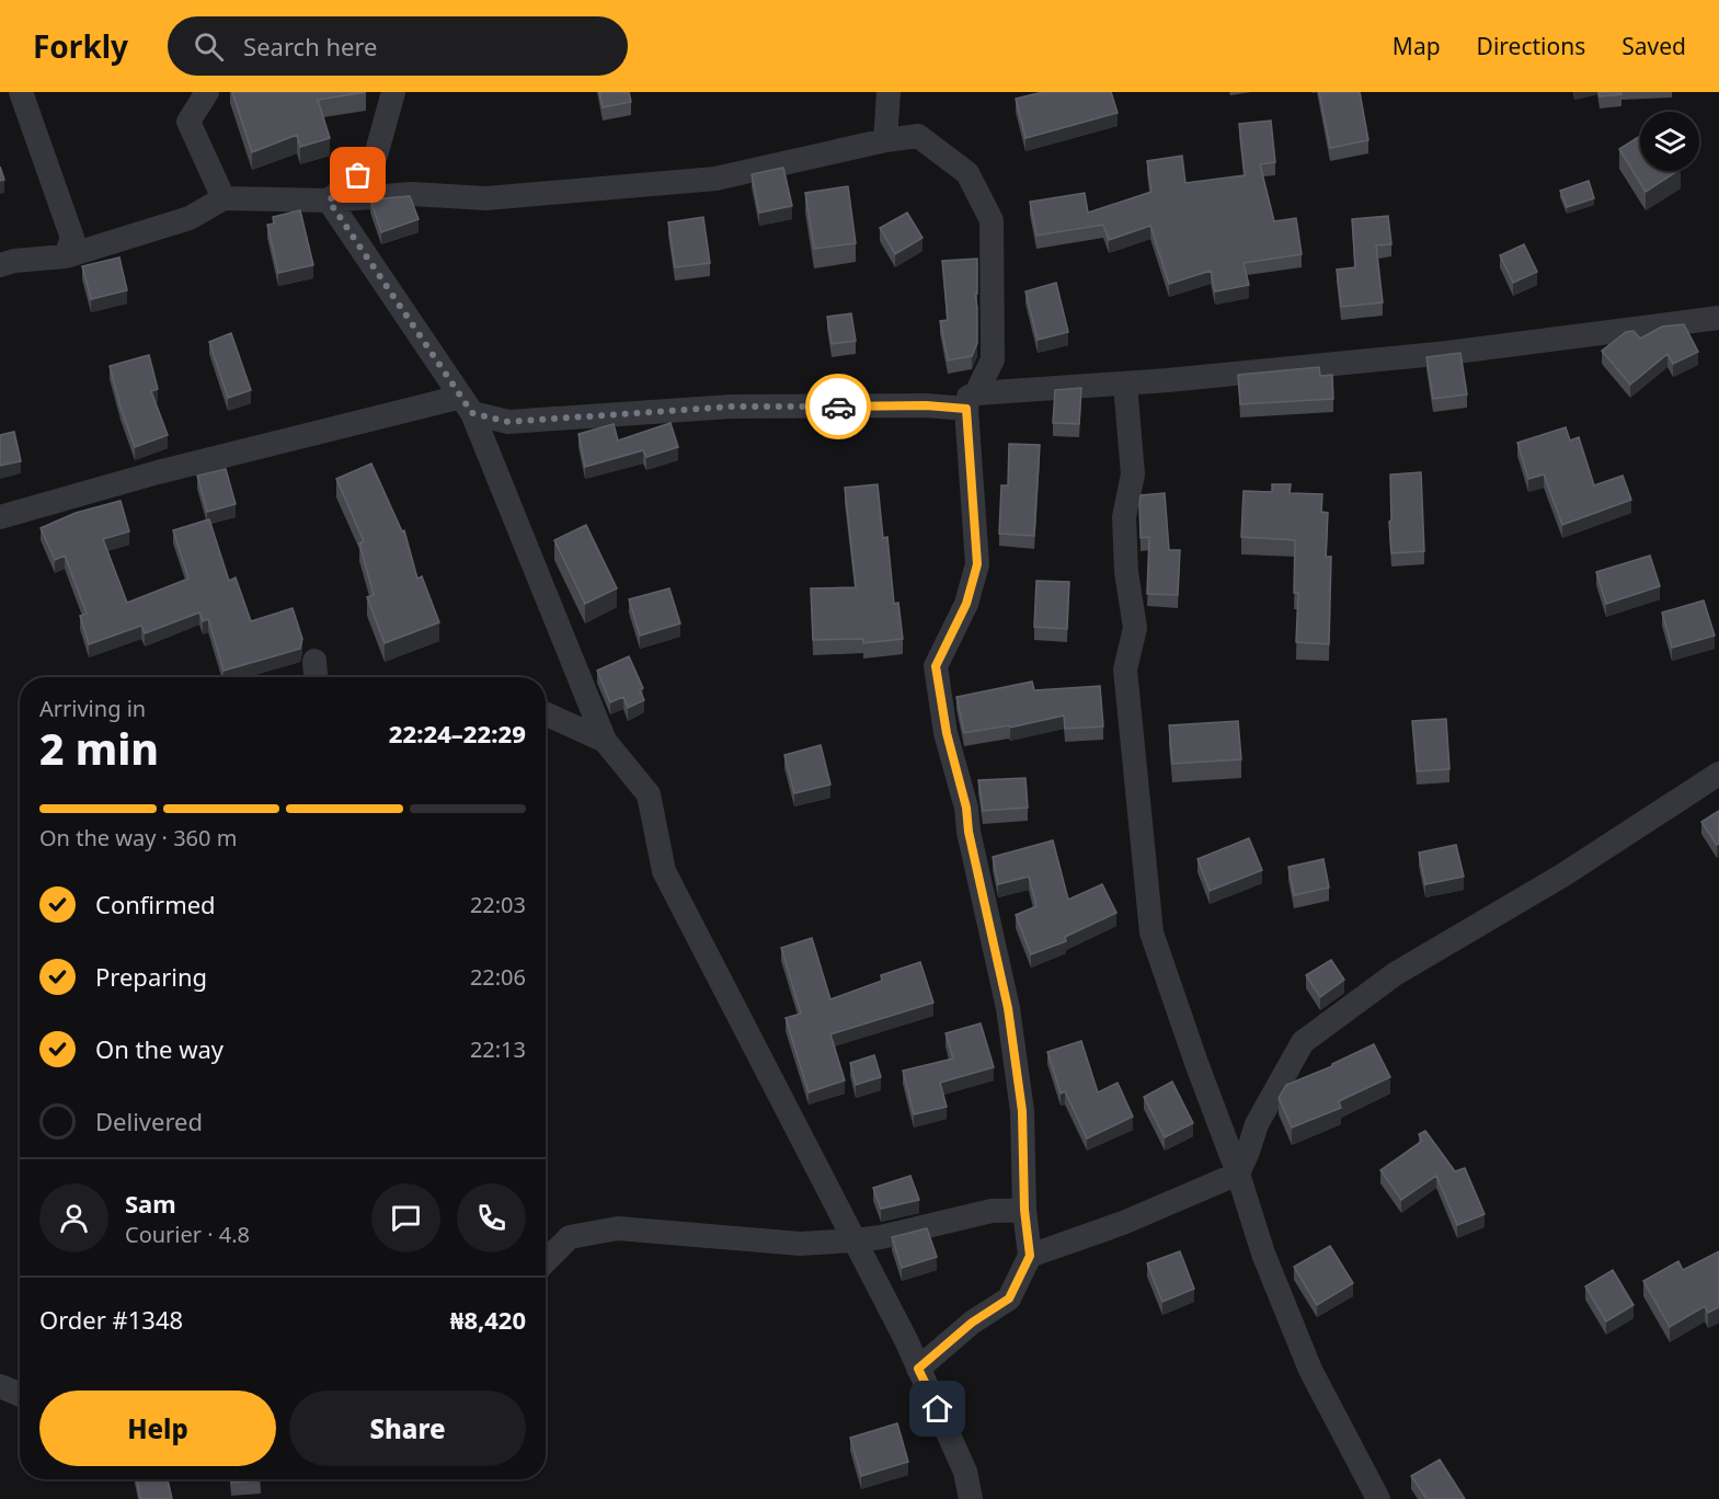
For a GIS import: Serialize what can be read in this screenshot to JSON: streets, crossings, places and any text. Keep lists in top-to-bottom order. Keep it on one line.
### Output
{"page":{"header":"Forkly","search":"Search here","nav":["Map","Directions","Saved"],"heading":["2 min","Arriving in","22:24–22:29"],"panel":["Sam","Courier · 4.8","Order #1348","₦8,420"],"bar":"On the way · 360 m","list":[["Confirmed","22:03"],["Preparing","22:06"],["On the way","22:13"],"Delivered"],"buttons":["Help","Share"]}}
